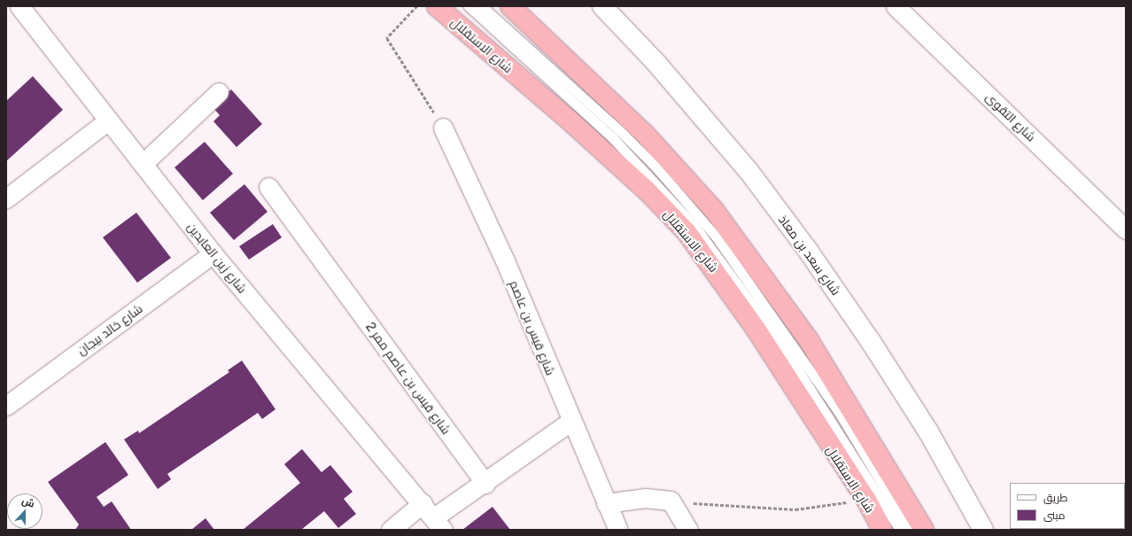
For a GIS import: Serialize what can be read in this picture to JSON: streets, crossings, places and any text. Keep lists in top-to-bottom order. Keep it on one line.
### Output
{"streets":{"highway":["شارع الاستقلال"],"street":["شارع التقوى","شارع سعد بن معاذ","شارع زين العابدين","شارع قيس بن عاصم","شارع خالد بيجان","شارع قيس بن عاصم ممر 2"]},"crossings":[["شارع زين العابدين","شارع خالد بيجان"]],"legend":["طريق","مبنى"],"north":"top"}
